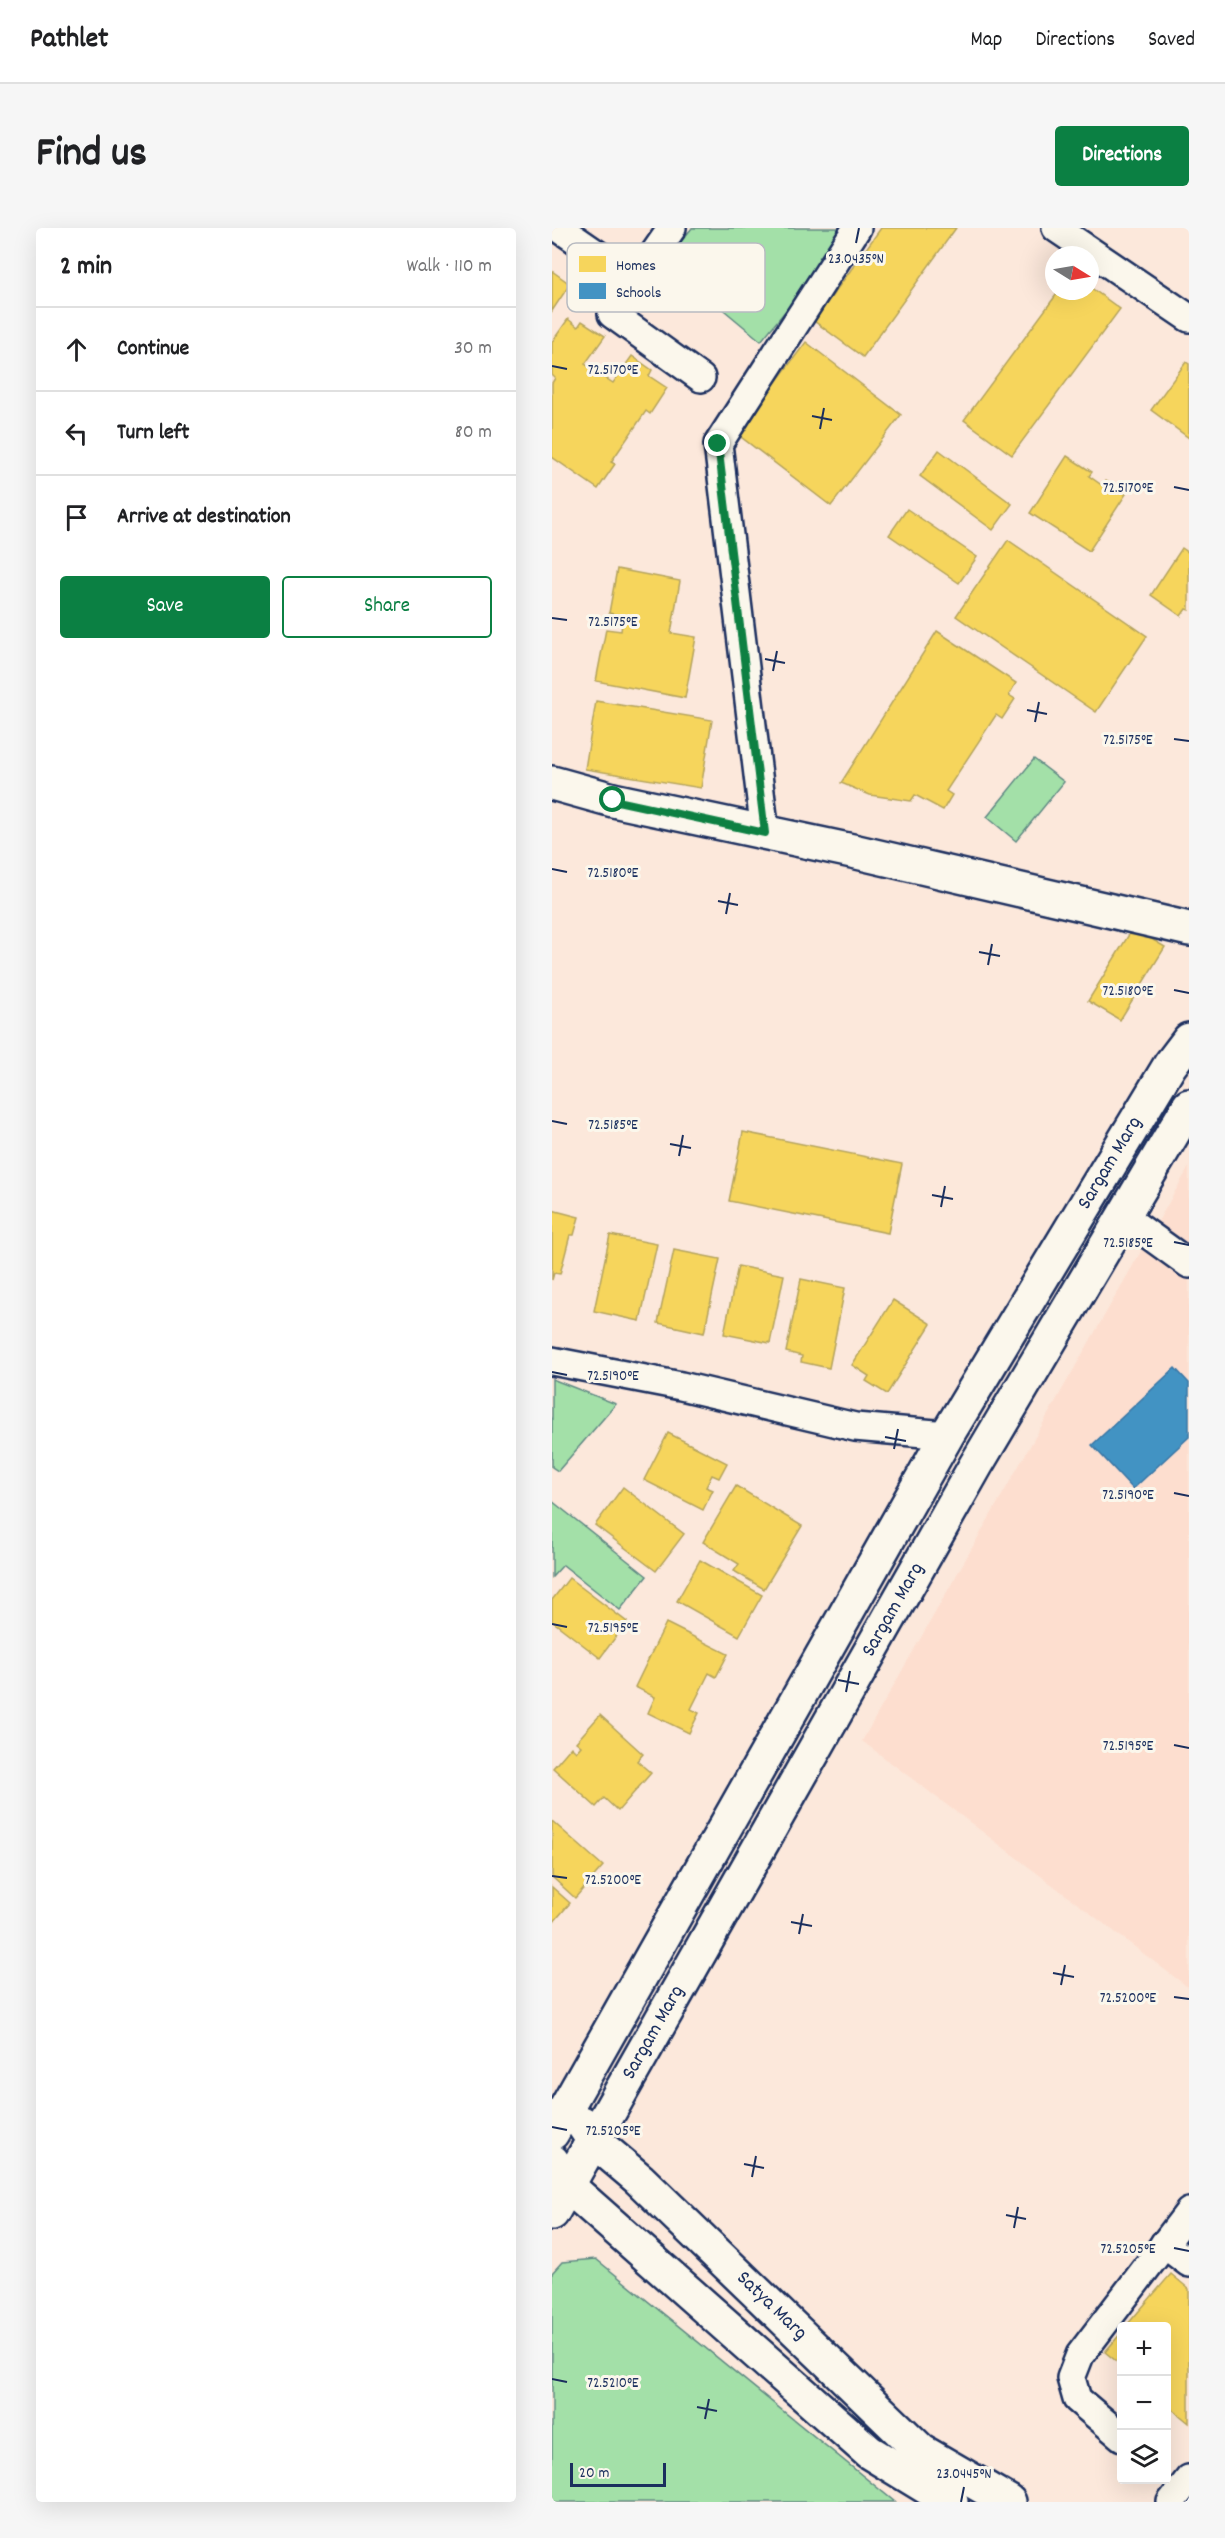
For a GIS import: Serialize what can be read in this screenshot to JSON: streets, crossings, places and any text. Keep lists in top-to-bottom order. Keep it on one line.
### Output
{"streets":{"main road":["Sargam Marg","Satya Marg"]},"crossings":[["Sargam Marg","Satya Marg"]],"legend":["Homes","Schools"],"scale_bar":"20 m","north":"right","page":{"header":"Pathlet","nav":["Map","Directions","Saved"],"title":"Find us","buttons":["Directions",["Save","Share"]],"heading":["2 min","Walk · 110 m"],"list":[["Continue","30 m"],["Turn left","80 m"],"Arrive at destination"],"map_buttons":["+","−"],"scale":"20 m"},"coordinates":["23.0435°N","72.5170°E","72.5175°E","72.5180°E","72.5185°E","72.5190°E","72.5195°E","72.5200°E","72.5205°E","72.5210°E","23.0445°N"]}
